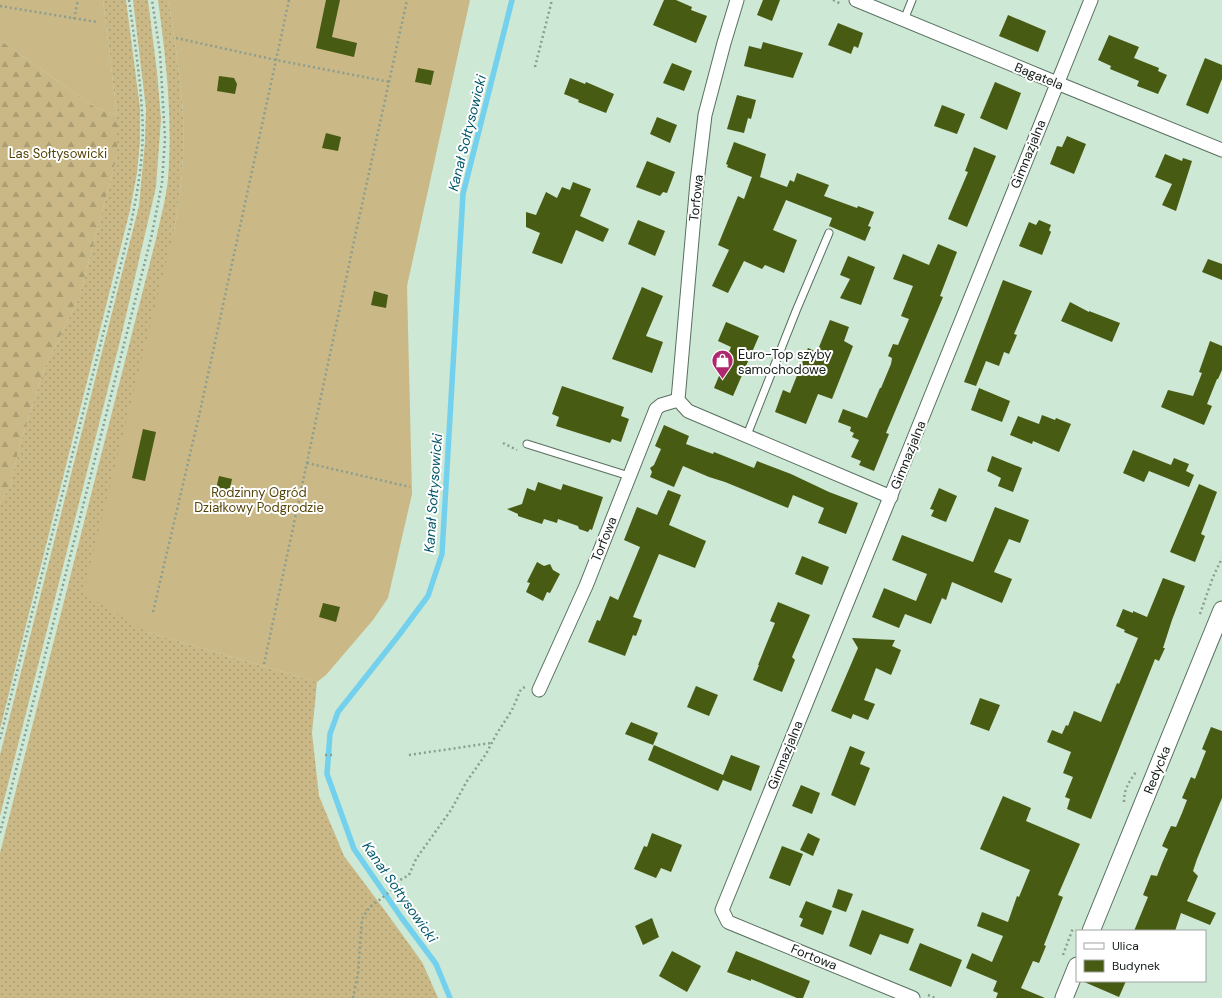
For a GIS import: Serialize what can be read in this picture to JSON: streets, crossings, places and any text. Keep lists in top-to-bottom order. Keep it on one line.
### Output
{"streets":{"street":["Bagatela","Gimnazjalna","Torfowa","Redycka","Fortowa"]},"crossings":[["Bagatela","Gimnazjalna"],["Gimnazjalna","Fortowa"]],"water":["Kanał Sołtysowicki"],"parks":["Las Sołtysowicki","Rodzinny Ogród Działkowy Podgrodzie"],"places":{"shop":["Euro-Top szyby samochodowe"]},"legend":["Ulica","Budynek"]}
